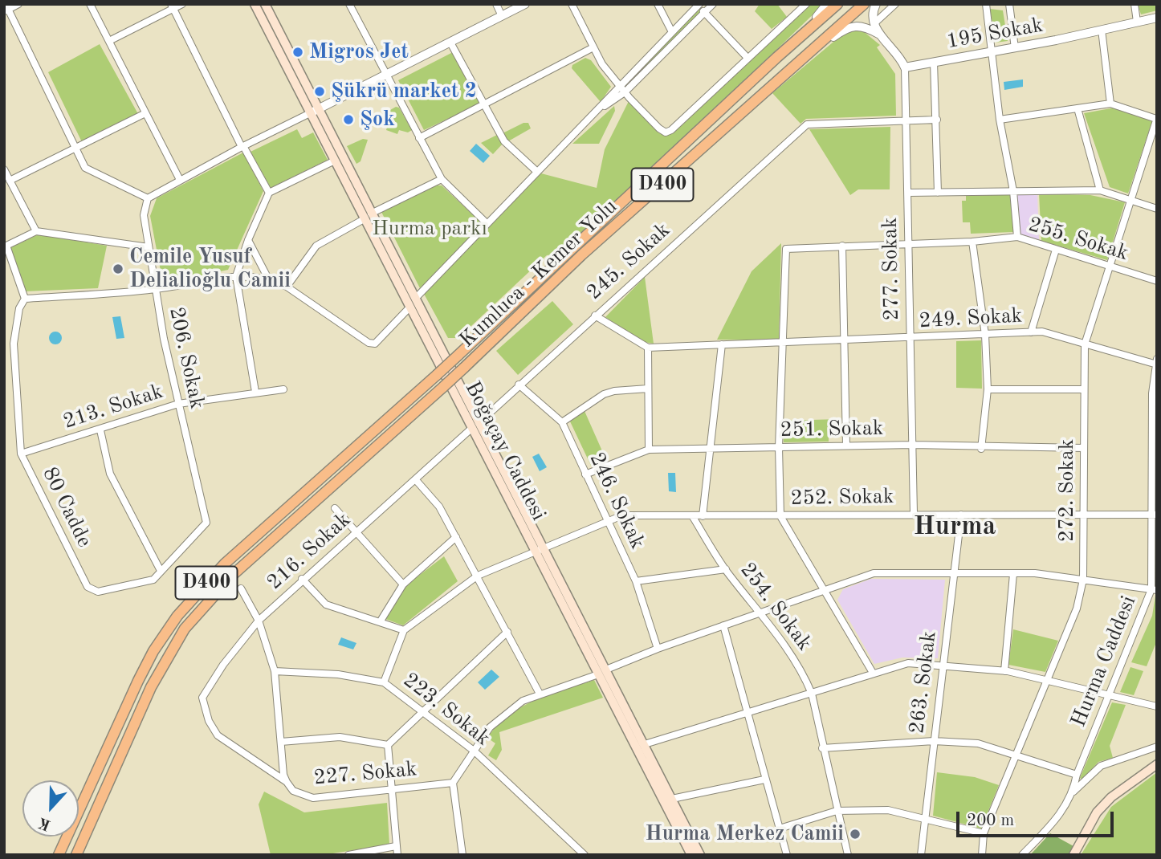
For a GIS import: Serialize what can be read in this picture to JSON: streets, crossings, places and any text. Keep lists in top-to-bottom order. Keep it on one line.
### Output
{"streets":{"highway":["D400","Kumluca - Kemer Yolu"],"main road":["Boğaçay Caddesi"],"street":["195 Sokak","255. Sokak","245. Sokak","277. Sokak","249. Sokak","206. Sokak","213. Sokak","251. Sokak","272. Sokak","252. Sokak","246. Sokak","80 Cadde","216. Sokak","254. Sokak","Hurma Caddesi","263. Sokak","223. Sokak","227. Sokak"]},"crossings":[["195 Sokak","277. Sokak"],["255. Sokak","277. Sokak"],["255. Sokak","249. Sokak"],["255. Sokak","272. Sokak"],["245. Sokak","277. Sokak"],["245. Sokak","Boğaçay Caddesi"],["245. Sokak","246. Sokak"],["245. Sokak","216. Sokak"],["277. Sokak","249. Sokak"],["277. Sokak","251. Sokak"],["277. Sokak","252. Sokak"],["249. Sokak","272. Sokak"],["249. Sokak","Hurma Caddesi"],["206. Sokak","213. Sokak"],["206. Sokak","80 Cadde"],["213. Sokak","80 Cadde"],["251. Sokak","272. Sokak"],["251. Sokak","246. Sokak"],["Boğaçay Caddesi","252. Sokak"],["Boğaçay Caddesi","216. Sokak"],["272. Sokak","252. Sokak"],["252. Sokak","246. Sokak"],["252. Sokak","254. Sokak"],["252. Sokak","Hurma Caddesi"],["252. Sokak","263. Sokak"],["216. Sokak","227. Sokak"]],"districts":["Hurma"],"parks":["Hurma parkı"],"places":["Migros Jet","Şükrü market 2","Şok","Cemile Yusuf Delialioğlu Camii","Hurma Merkez Camii"],"scale_bar":"200 m","north":"bottom"}
